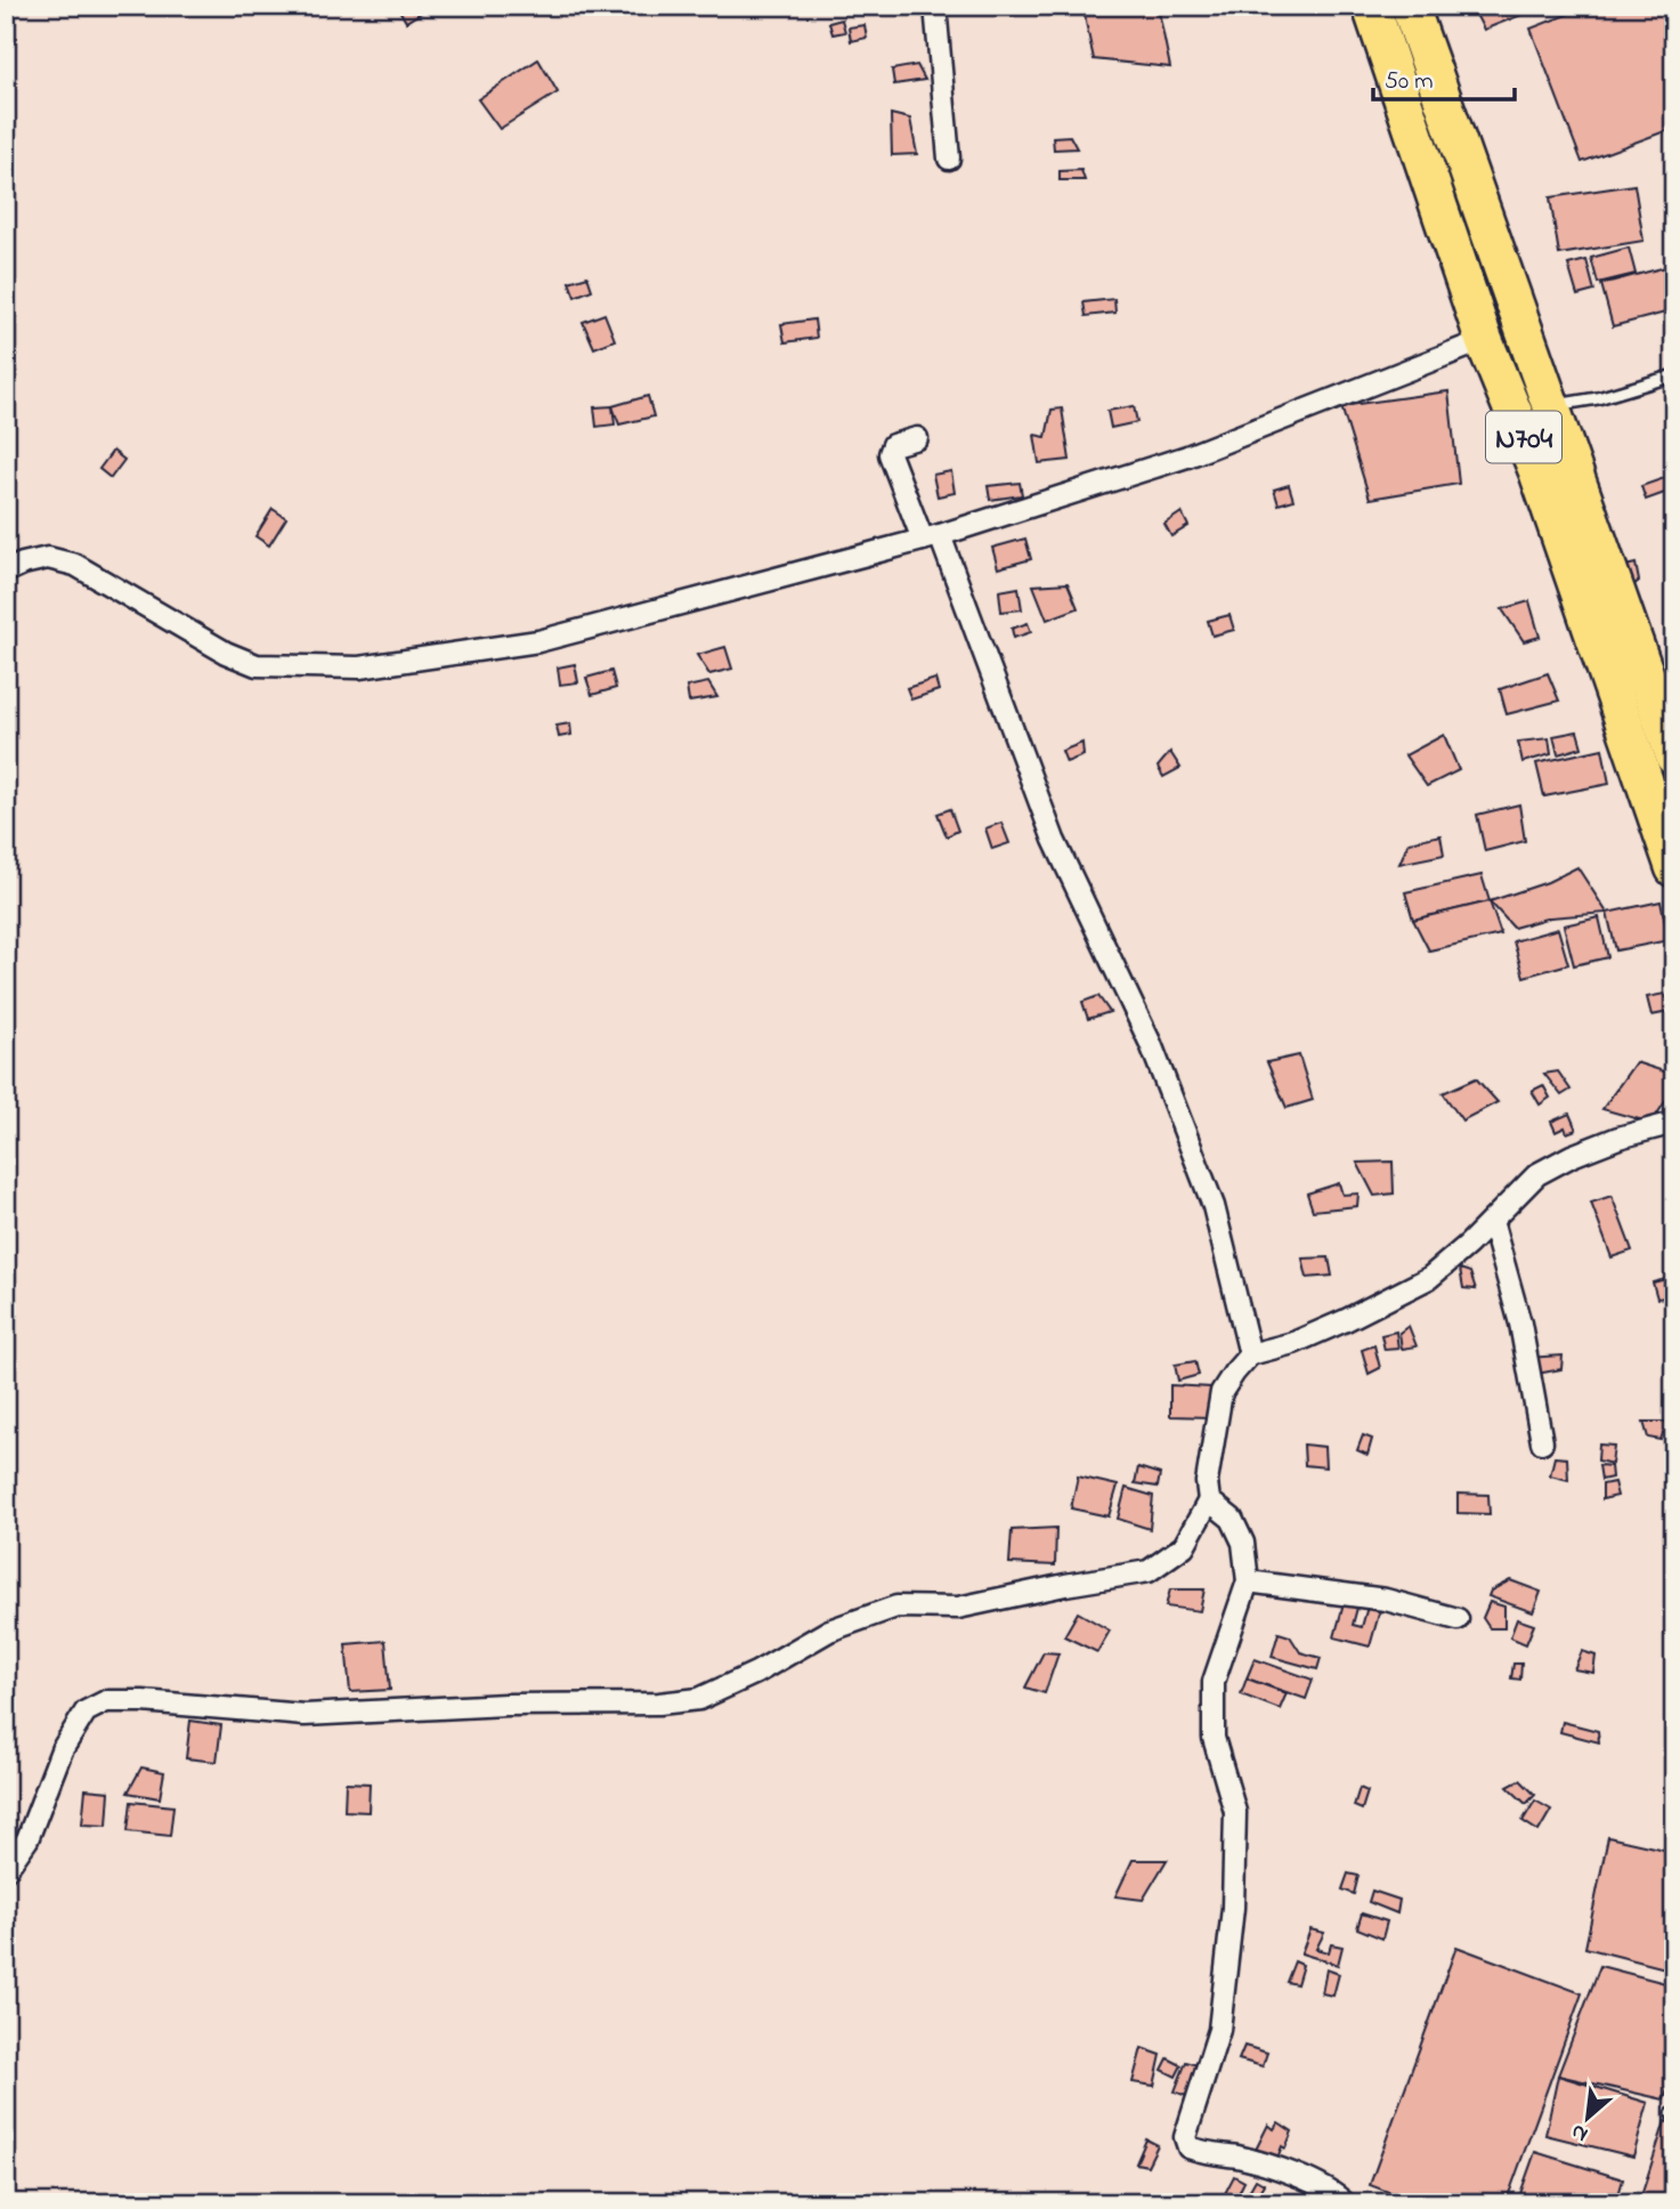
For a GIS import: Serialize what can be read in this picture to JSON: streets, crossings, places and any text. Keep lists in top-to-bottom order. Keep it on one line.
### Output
{"streets":{"highway":["N704"]},"scale_bar":"50 m","north":"bottom left"}
